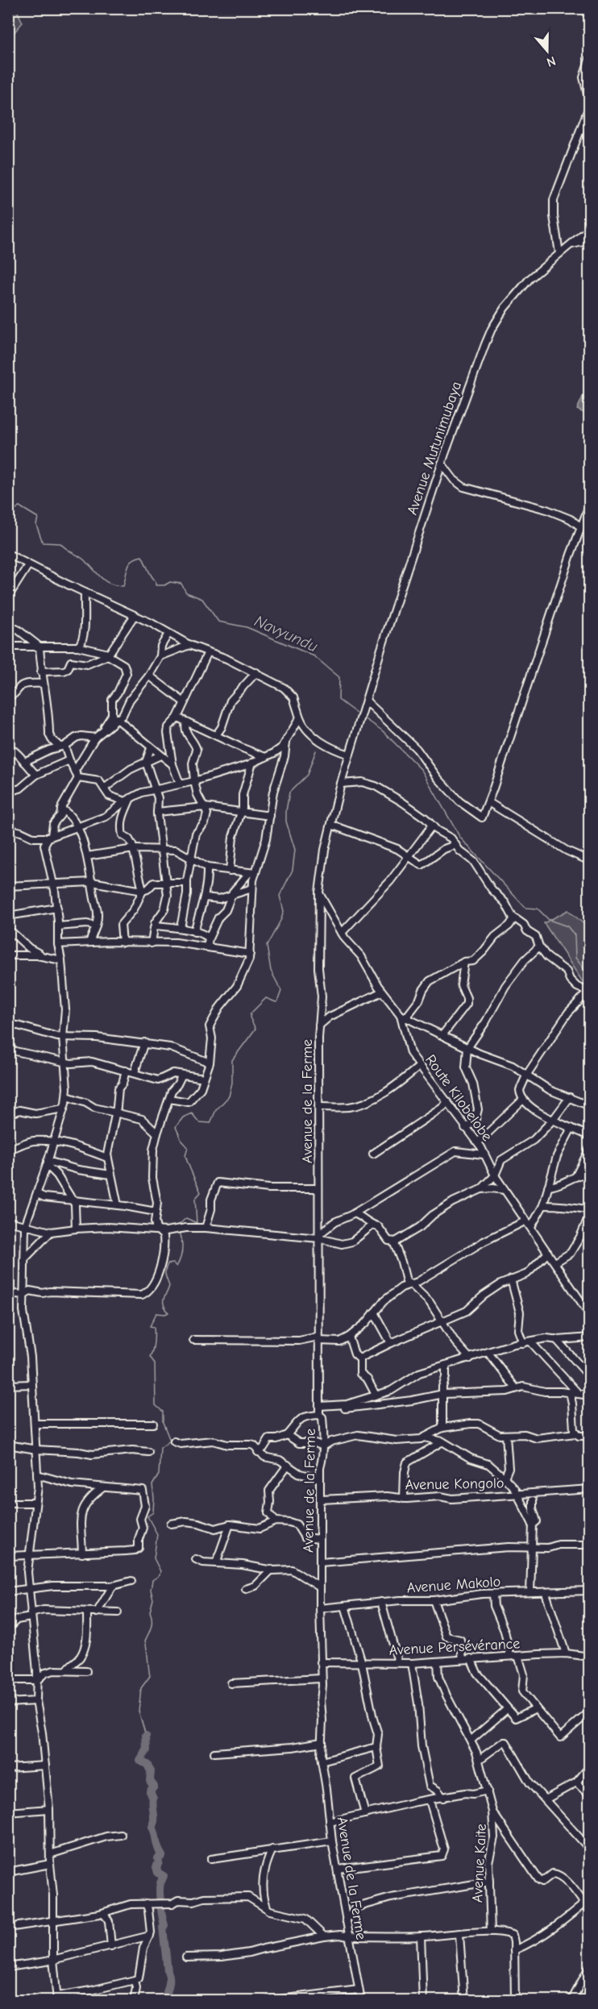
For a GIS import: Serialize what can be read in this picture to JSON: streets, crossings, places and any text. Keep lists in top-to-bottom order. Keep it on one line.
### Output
{"streets":{"street":["Avenue Mutunimubaya","Route Kilobelobe","Avenue de la Ferme","Avenue Kongolo","Avenue Makolo","Avenue Persévérance","Avenue Kaite"]},"crossings":[["Avenue Mutunimubaya","Avenue de la Ferme"],["Route Kilobelobe","Avenue de la Ferme"],["Avenue de la Ferme","Avenue Kongolo"],["Avenue de la Ferme","Avenue Makolo"],["Avenue de la Ferme","Avenue Persévérance"],["Avenue Persévérance","Avenue Kaite"]],"water":["Navyundu"],"north":"bottom"}
